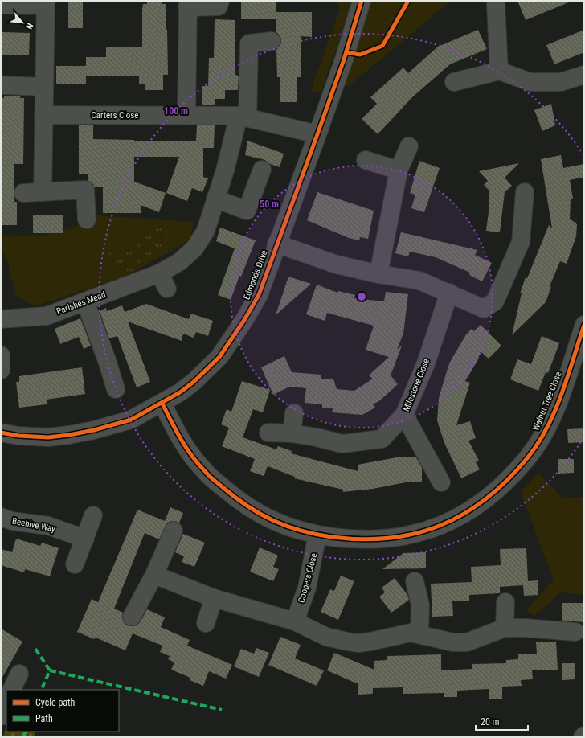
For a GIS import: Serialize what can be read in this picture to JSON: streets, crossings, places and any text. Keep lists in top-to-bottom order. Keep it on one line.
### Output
{"streets":{"street":["Carters Close","Edmonds Drive","Parishes Mead","Milestone Close","Walnut Tree Close","Beehive Way","Coopers Close"]},"crossings":[["Carters Close","Edmonds Drive"],["Edmonds Drive","Walnut Tree Close"],["Walnut Tree Close","Coopers Close"]],"legend":["Cycle path","Path"],"scale_bar":"20 m","north":"bottom right","rings":["100 m","50 m"]}
